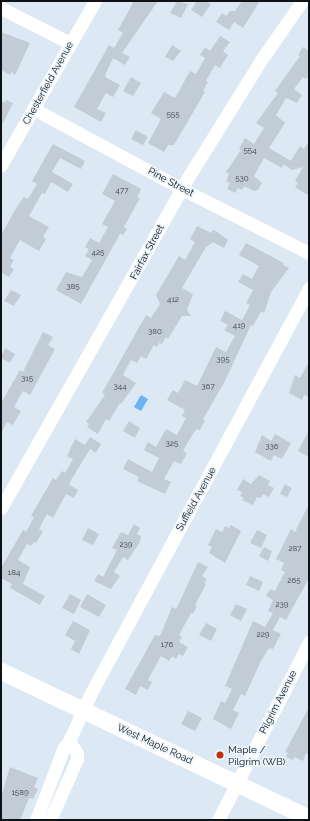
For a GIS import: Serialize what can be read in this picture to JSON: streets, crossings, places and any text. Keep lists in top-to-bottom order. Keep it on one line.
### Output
{"streets":{"main road":["West Maple Road"],"street":["Chesterfield Avenue","Pine Street","Fairfax Street","Suffield Avenue","Pilgrim Avenue"]},"crossings":[["Chesterfield Avenue","Pine Street"],["Pine Street","Fairfax Street"],["Suffield Avenue","West Maple Road"],["Pilgrim Avenue","West Maple Road"]],"places":["Maple / Pilgrim (WB)"],"house_numbers":["555","554","530","477","425","385","412","419","380","395","315","344","367","325","336","239","287","184","265","239","229","176","1589"]}
